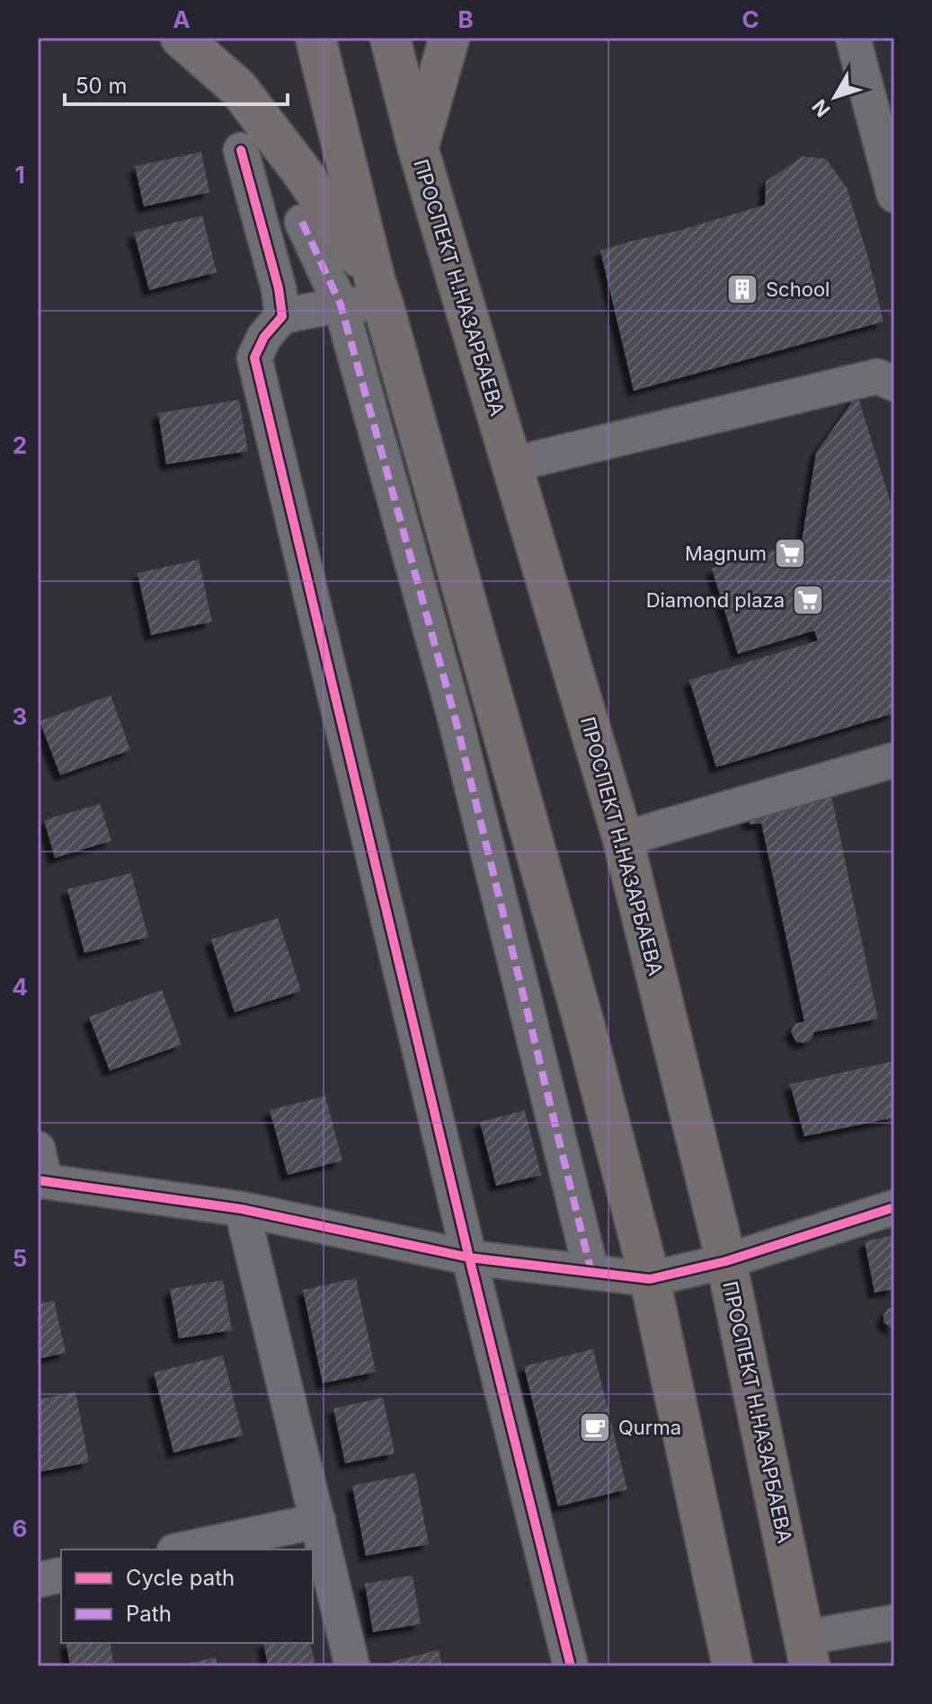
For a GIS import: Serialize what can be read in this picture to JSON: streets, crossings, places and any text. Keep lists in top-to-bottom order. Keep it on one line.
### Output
{"streets":{"main road":["ПРОСПЕКТ Н.НАЗАРБАЕВА"]},"places":{"building":["School"],"supermarket":["Magnum","Diamond plaza"],"cafe":["Qurma"]},"legend":["Cycle path","Path"],"scale_bar":"50 m","north":"bottom left","grid":{"columns":["A","B","C"],"rows":["1","2","3","4","5","6"]}}
